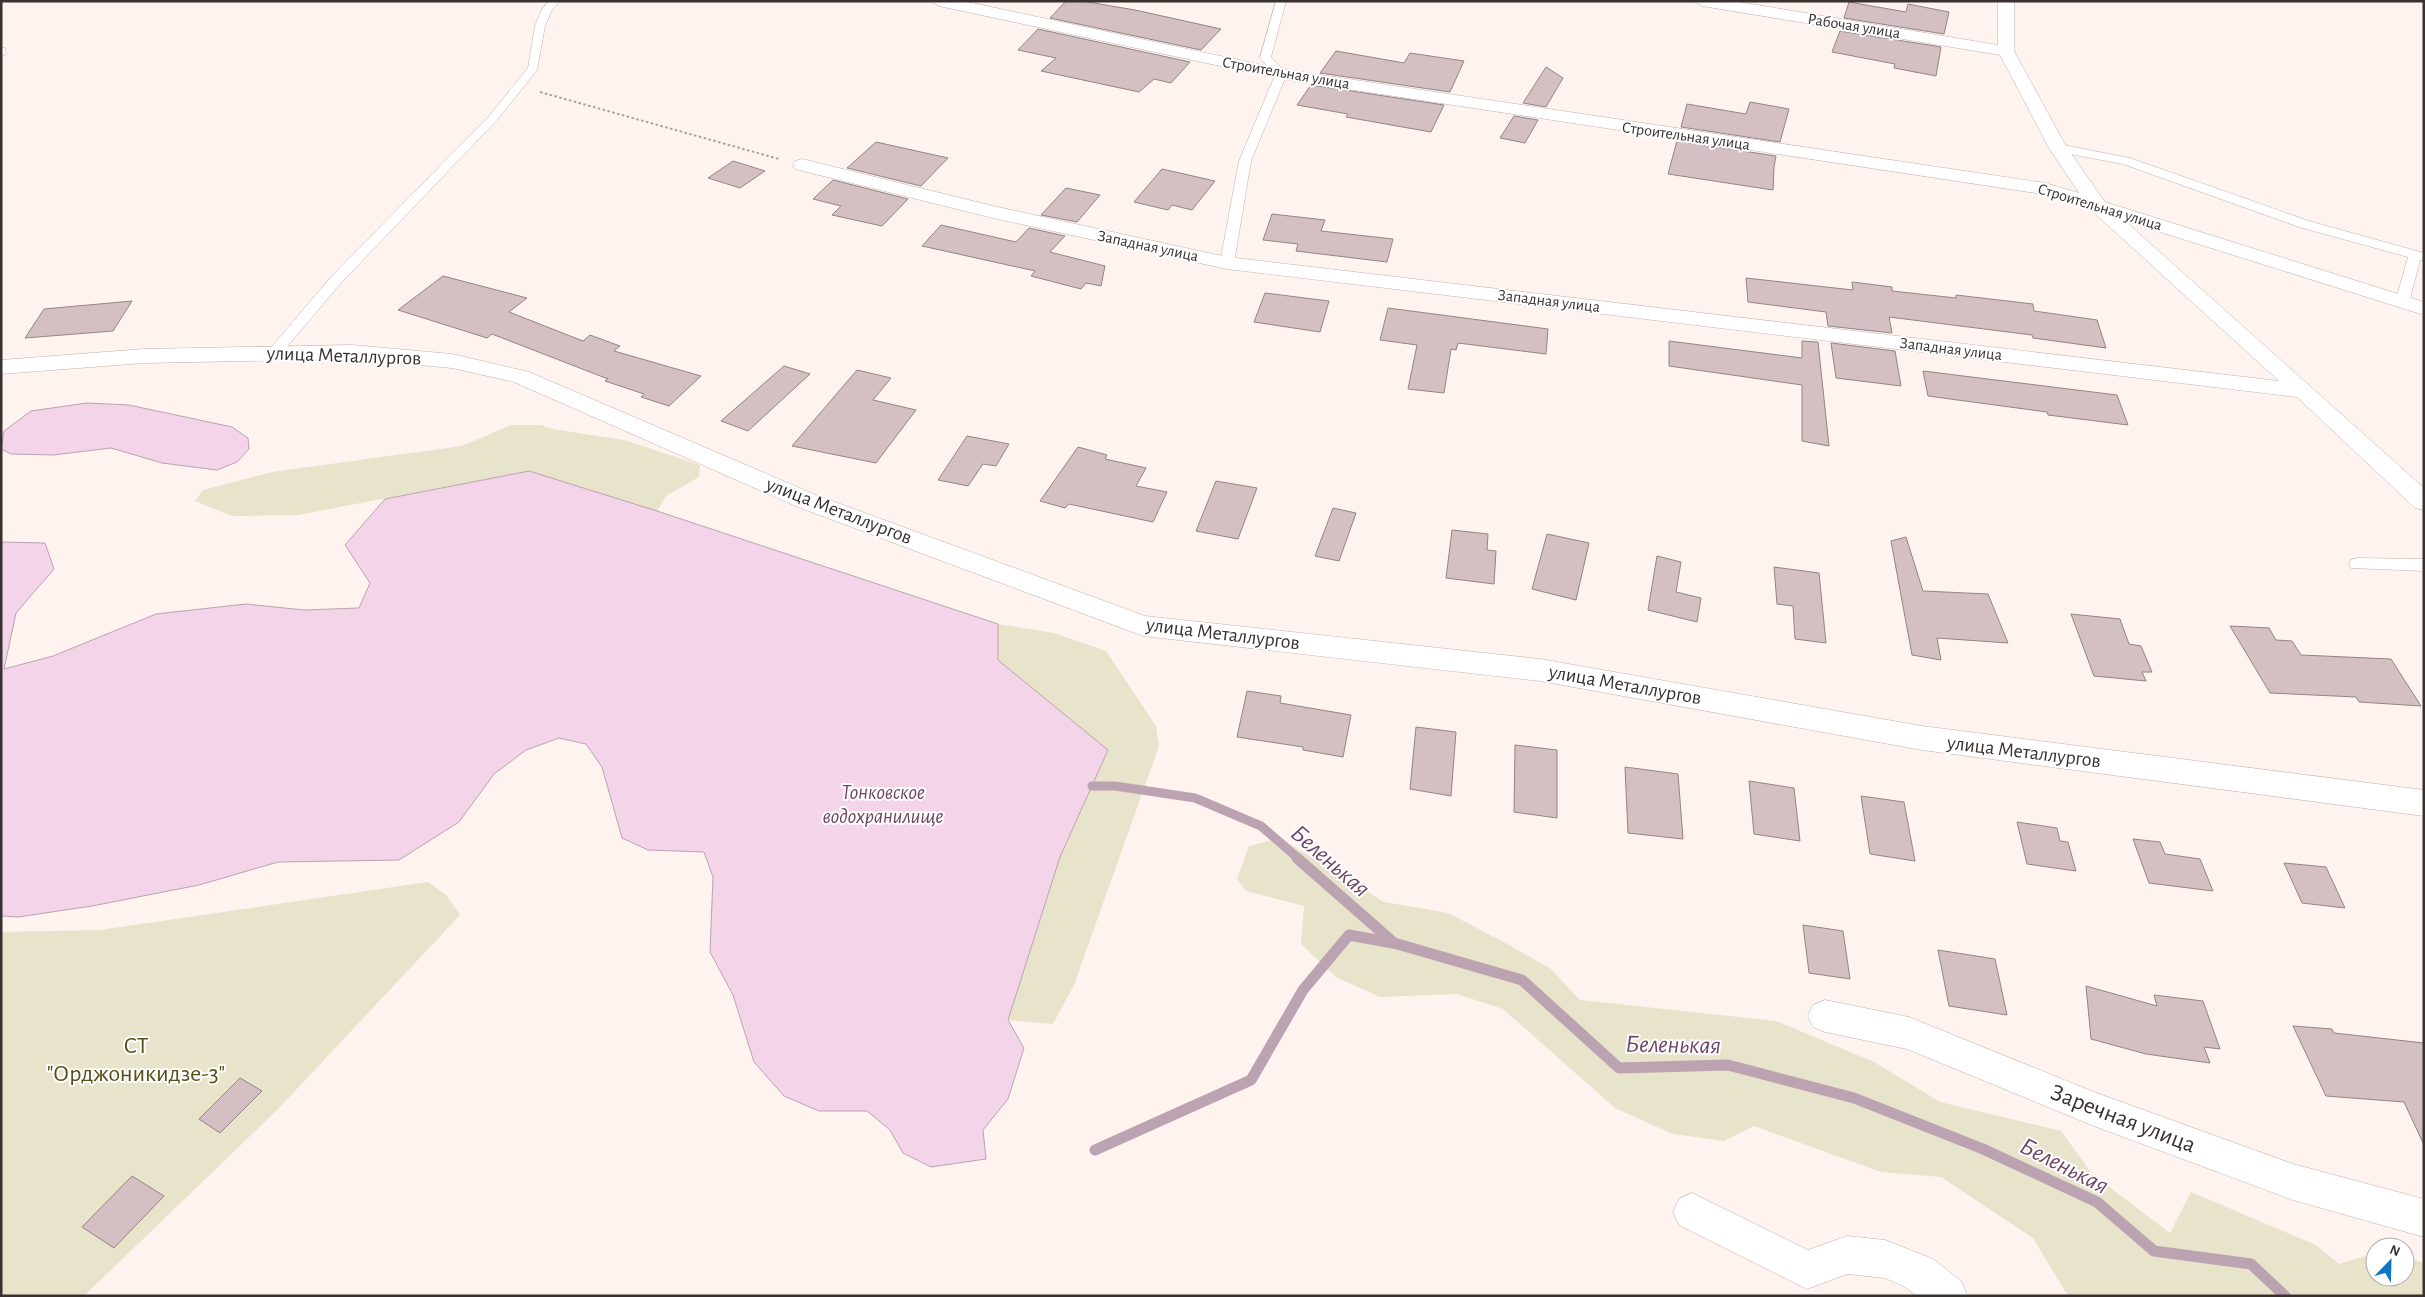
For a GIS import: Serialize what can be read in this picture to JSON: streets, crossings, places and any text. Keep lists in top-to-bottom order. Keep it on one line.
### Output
{"streets":{"street":["Рабочая улица","Строительная улица","Западная улица","улица Металлургов","Заречная улица"]},"water":["Тонковское водохранилище","Беленькая"],"parks":["СТ \"Орджоникидзе-3\""],"north":"top right"}
